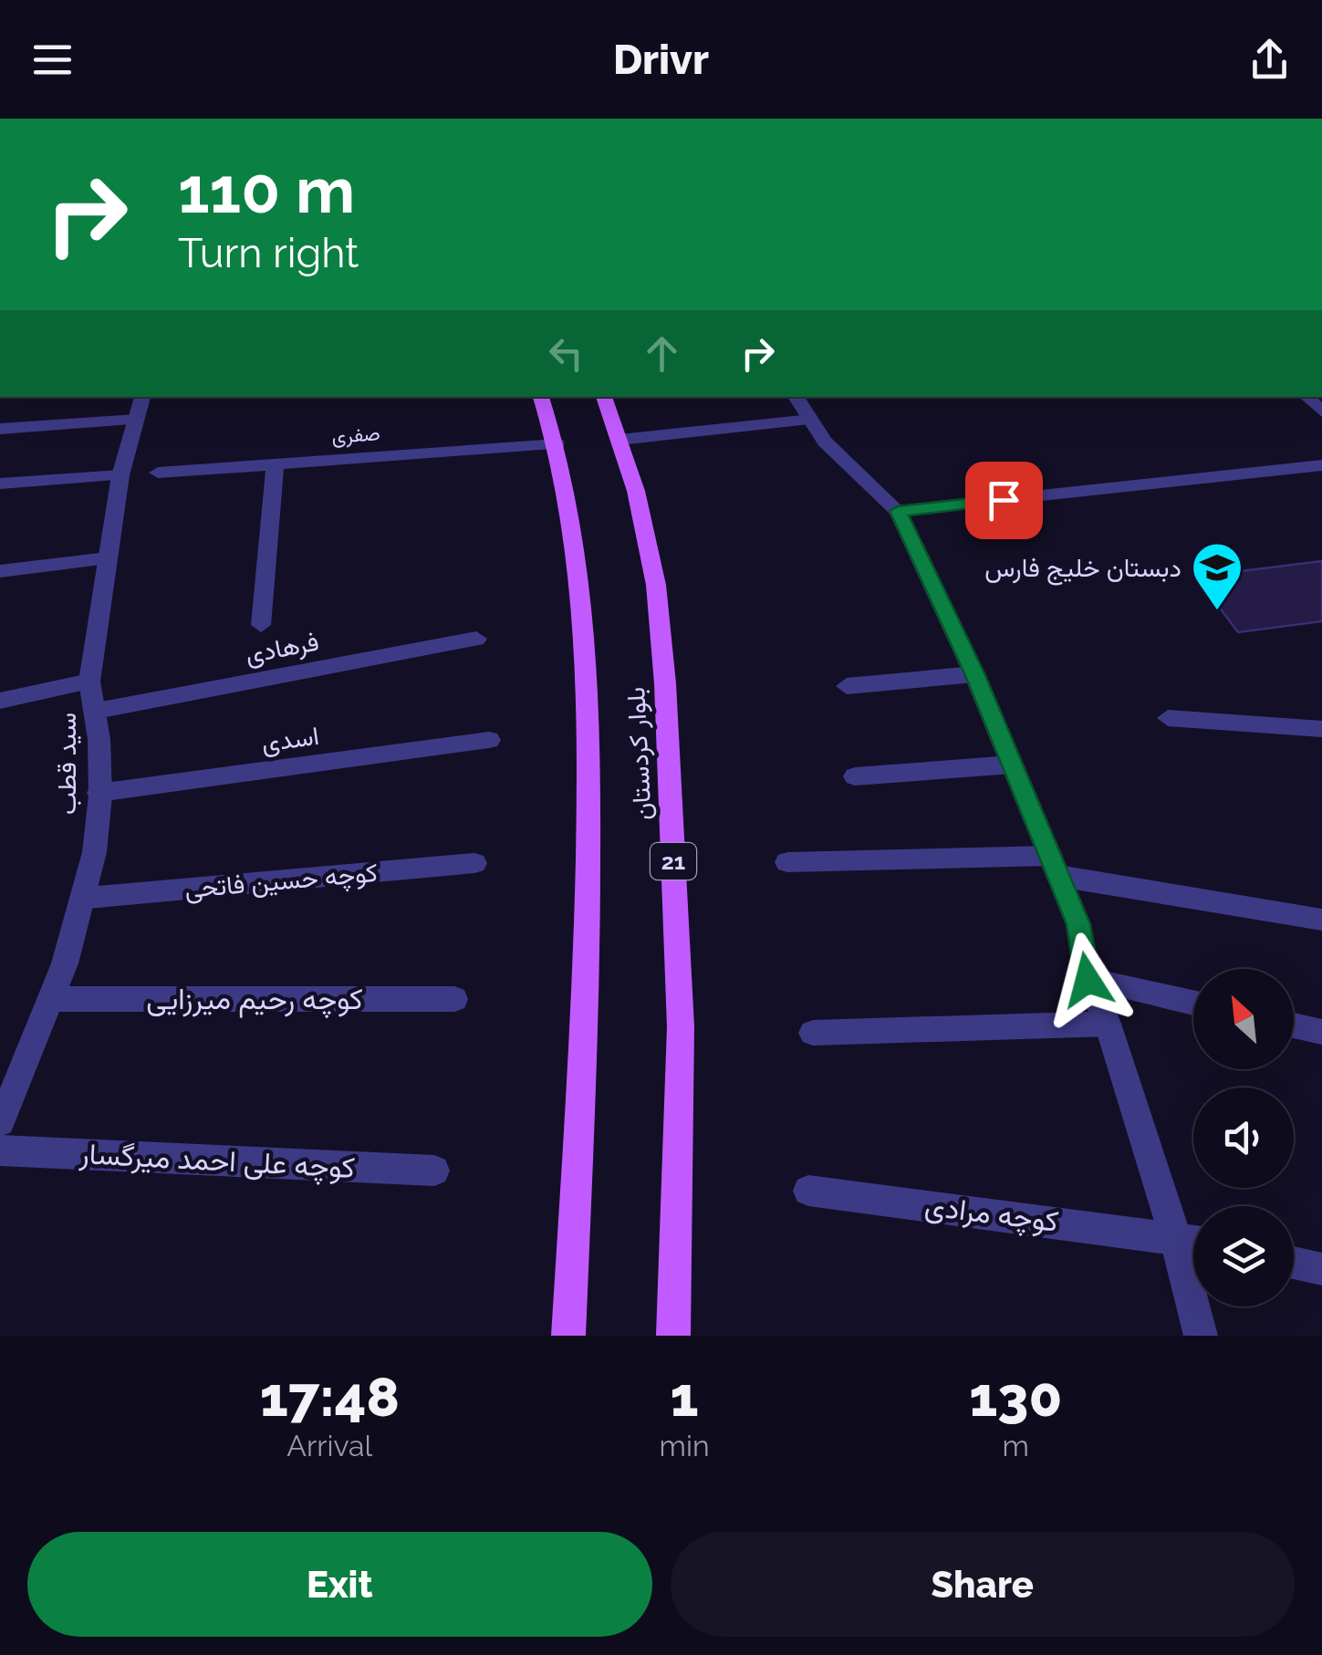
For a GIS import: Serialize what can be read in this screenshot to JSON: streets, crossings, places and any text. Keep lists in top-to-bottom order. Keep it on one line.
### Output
{"streets":{"main road":["بلوار کردستان","21"],"street":["صفری","فرهادی","اسدی","سید قطب","کوچه حسین فاتحی","کوچه رحیم میرزایی","کوچه علی احمد میرگسار","کوچه مرادی"]},"crossings":[["صفری","بلوار کردستان"],["فرهادی","سید قطب"],["اسدی","سید قطب"],["سید قطب","کوچه حسین فاتحی"],["سید قطب","کوچه رحیم میرزایی"]],"places":{"school or university":["دبستان خلیج فارس"]},"north":"top left","page":{"header":"Drivr","turn":["110 m","Turn right"],"eta":["17:48","Arrival","1","min","130","m"],"buttons":["Exit","Share"]}}
